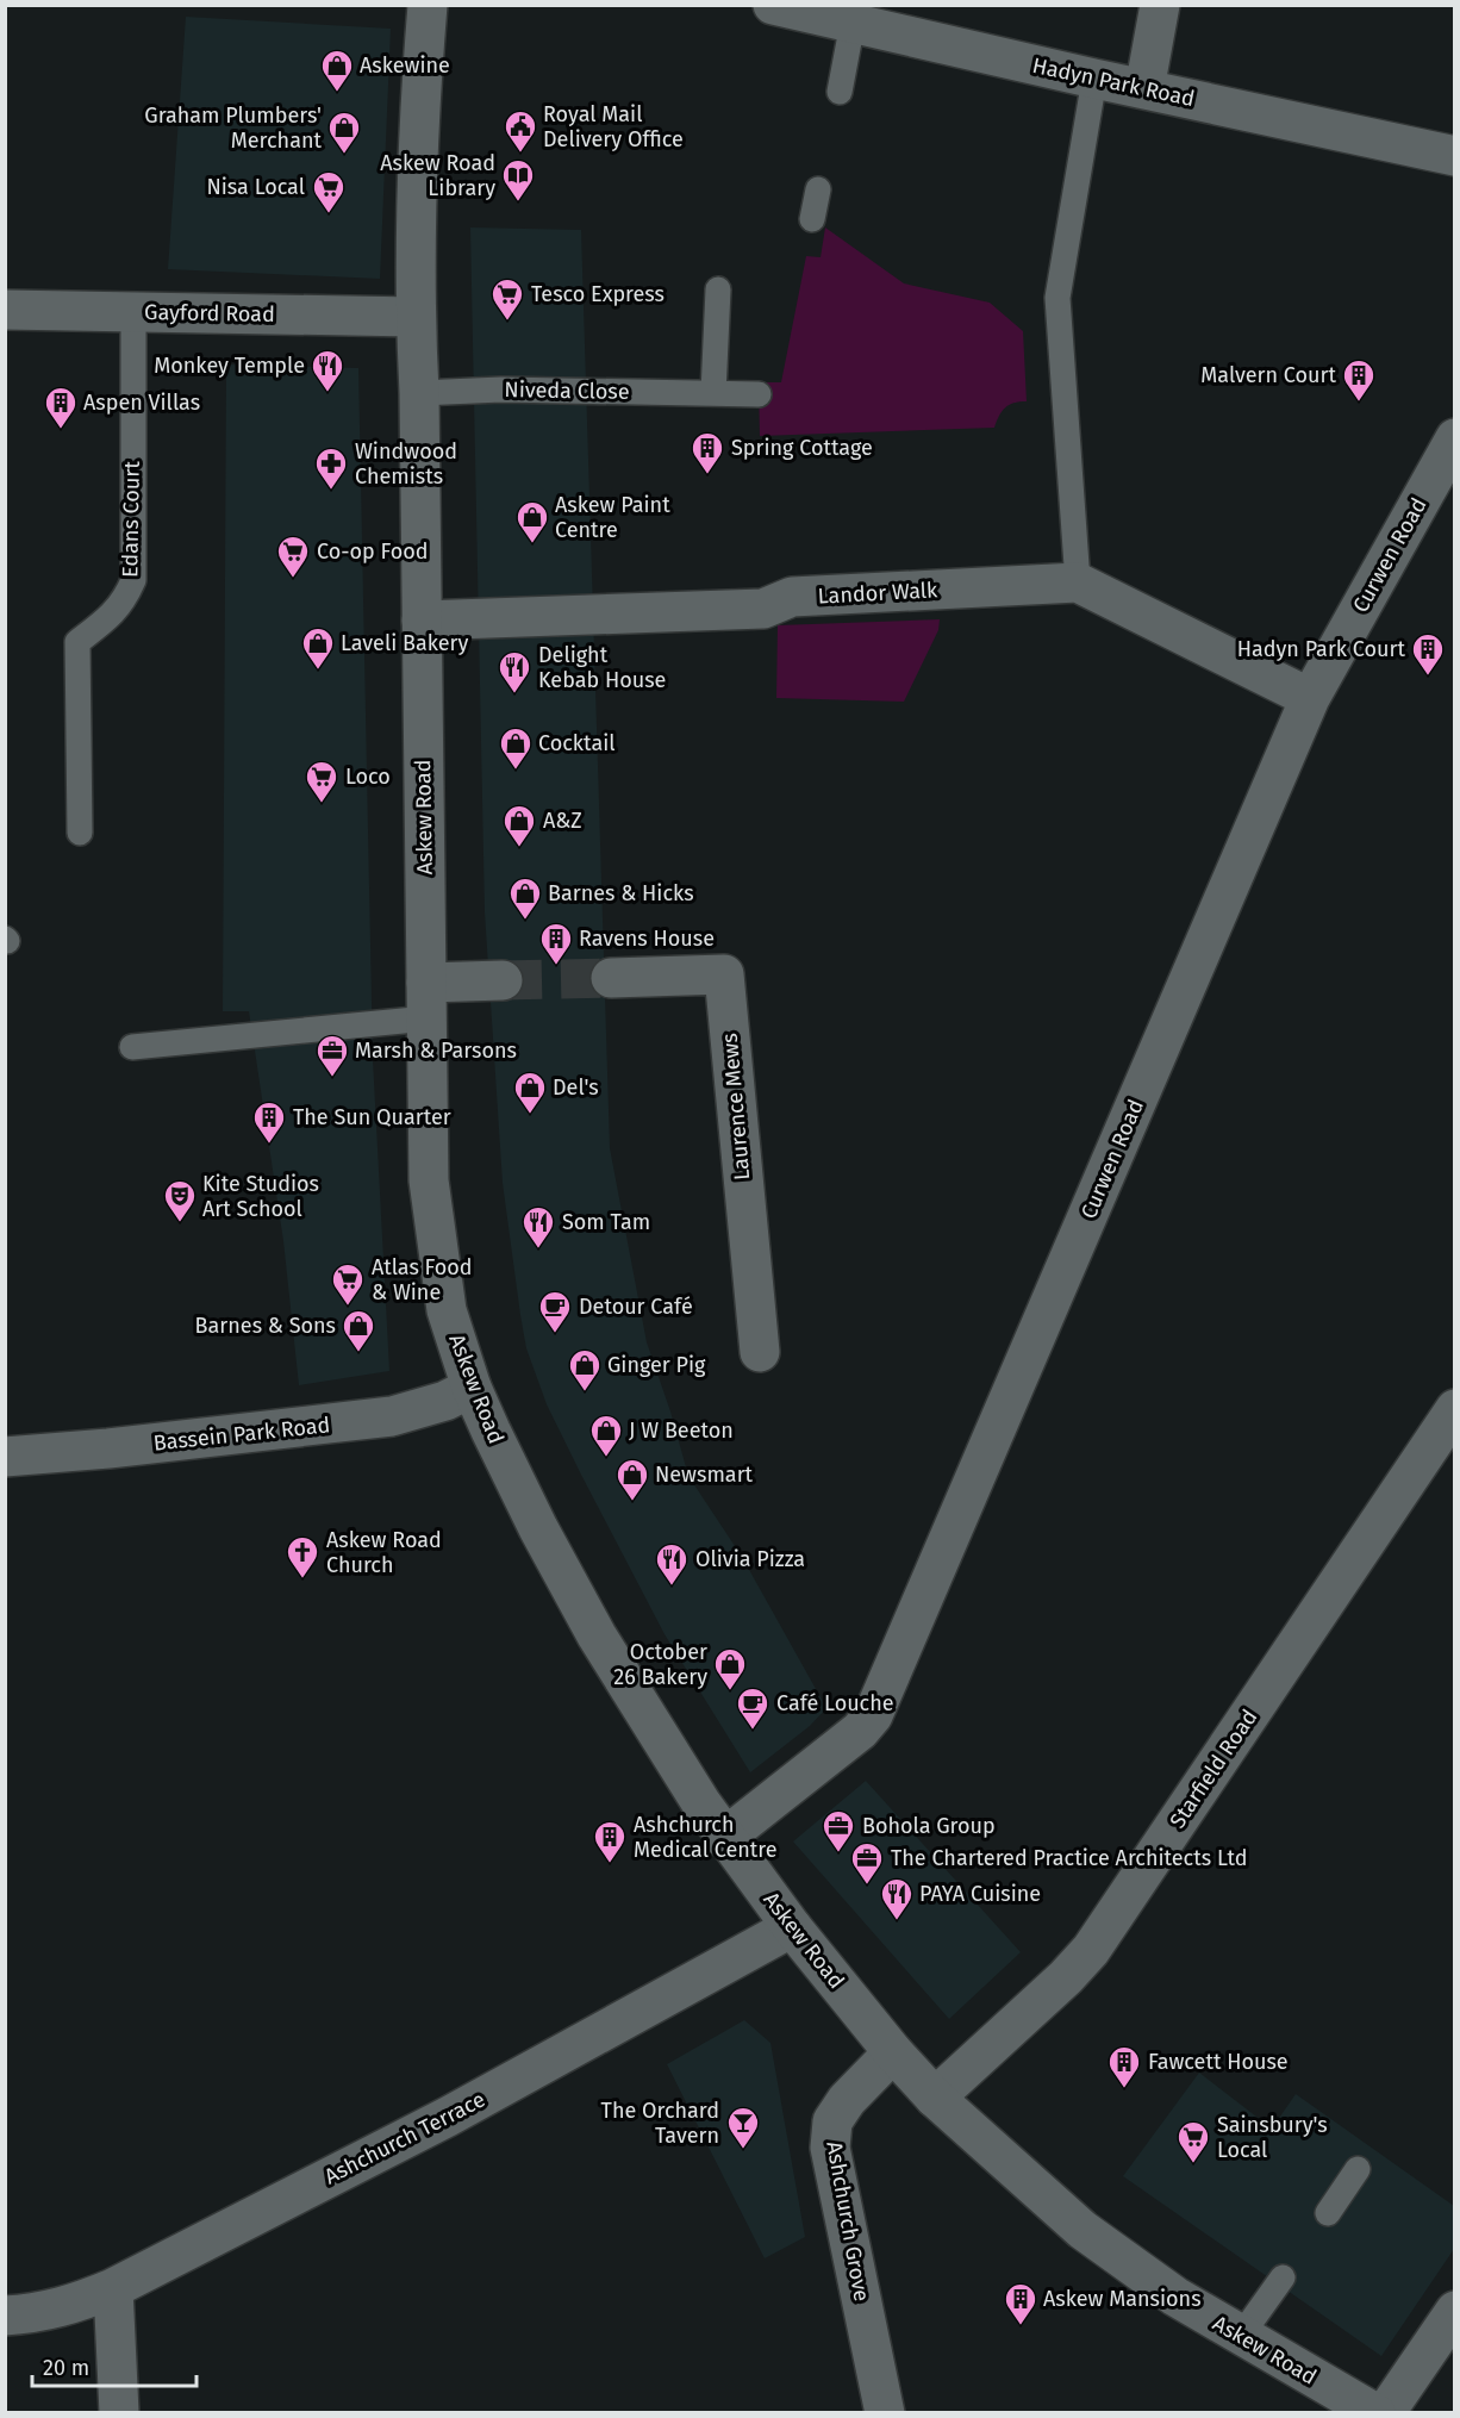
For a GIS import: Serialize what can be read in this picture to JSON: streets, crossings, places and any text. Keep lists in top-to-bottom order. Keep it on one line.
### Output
{"streets":{"street":["Hadyn Park Road","Gayford Road","Curwen Road","Landor Walk","Askew Road","Laurence Mews","Bassein Park Road","Starfield Road","Ashchurch Terrace","Ashchurch Grove"],"lane":["Niveda Close","Edans Court"]},"crossings":[["Gayford Road","Edans Court"],["Gayford Road","Askew Road"],["Niveda Close","Askew Road"],["Curwen Road","Landor Walk"],["Curwen Road","Askew Road"],["Landor Walk","Askew Road"],["Askew Road","Bassein Park Road"],["Askew Road","Starfield Road"],["Askew Road","Ashchurch Terrace"],["Askew Road","Ashchurch Grove"]],"places":{"shop":["Askewine","Graham Plumbers' Merchant","Askew Paint Centre","Laveli Bakery","Cocktail","A&Z","Barnes & Hicks","Del's","Barnes & Sons","Ginger Pig","J W Beeton","Newsmart","October 26 Bakery"],"public building":["Royal Mail Delivery Office"],"library":["Askew Road Library"],"supermarket":["Nisa Local","Tesco Express","Co-op Food","Loco","Atlas Food & Wine","Sainsbury's Local"],"restaurant":["Monkey Temple","Delight Kebab House","Som Tam","Olivia Pizza","PAYA Cuisine"],"building":["Malvern Court","Aspen Villas","Spring Cottage","Hadyn Park Court","Ravens House","The Sun Quarter","Ashchurch Medical Centre","Fawcett House","Askew Mansions"],"pharmacy":["Windwood Chemists"],"office":["Marsh & Parsons","Bohola Group","The Chartered Practice Architects Ltd"],"theatre":["Kite Studios Art School"],"cafe":["Detour Café","Café Louche"],"church":["Askew Road Church"],"bar":["The Orchard Tavern"]},"scale_bar":"20 m"}
